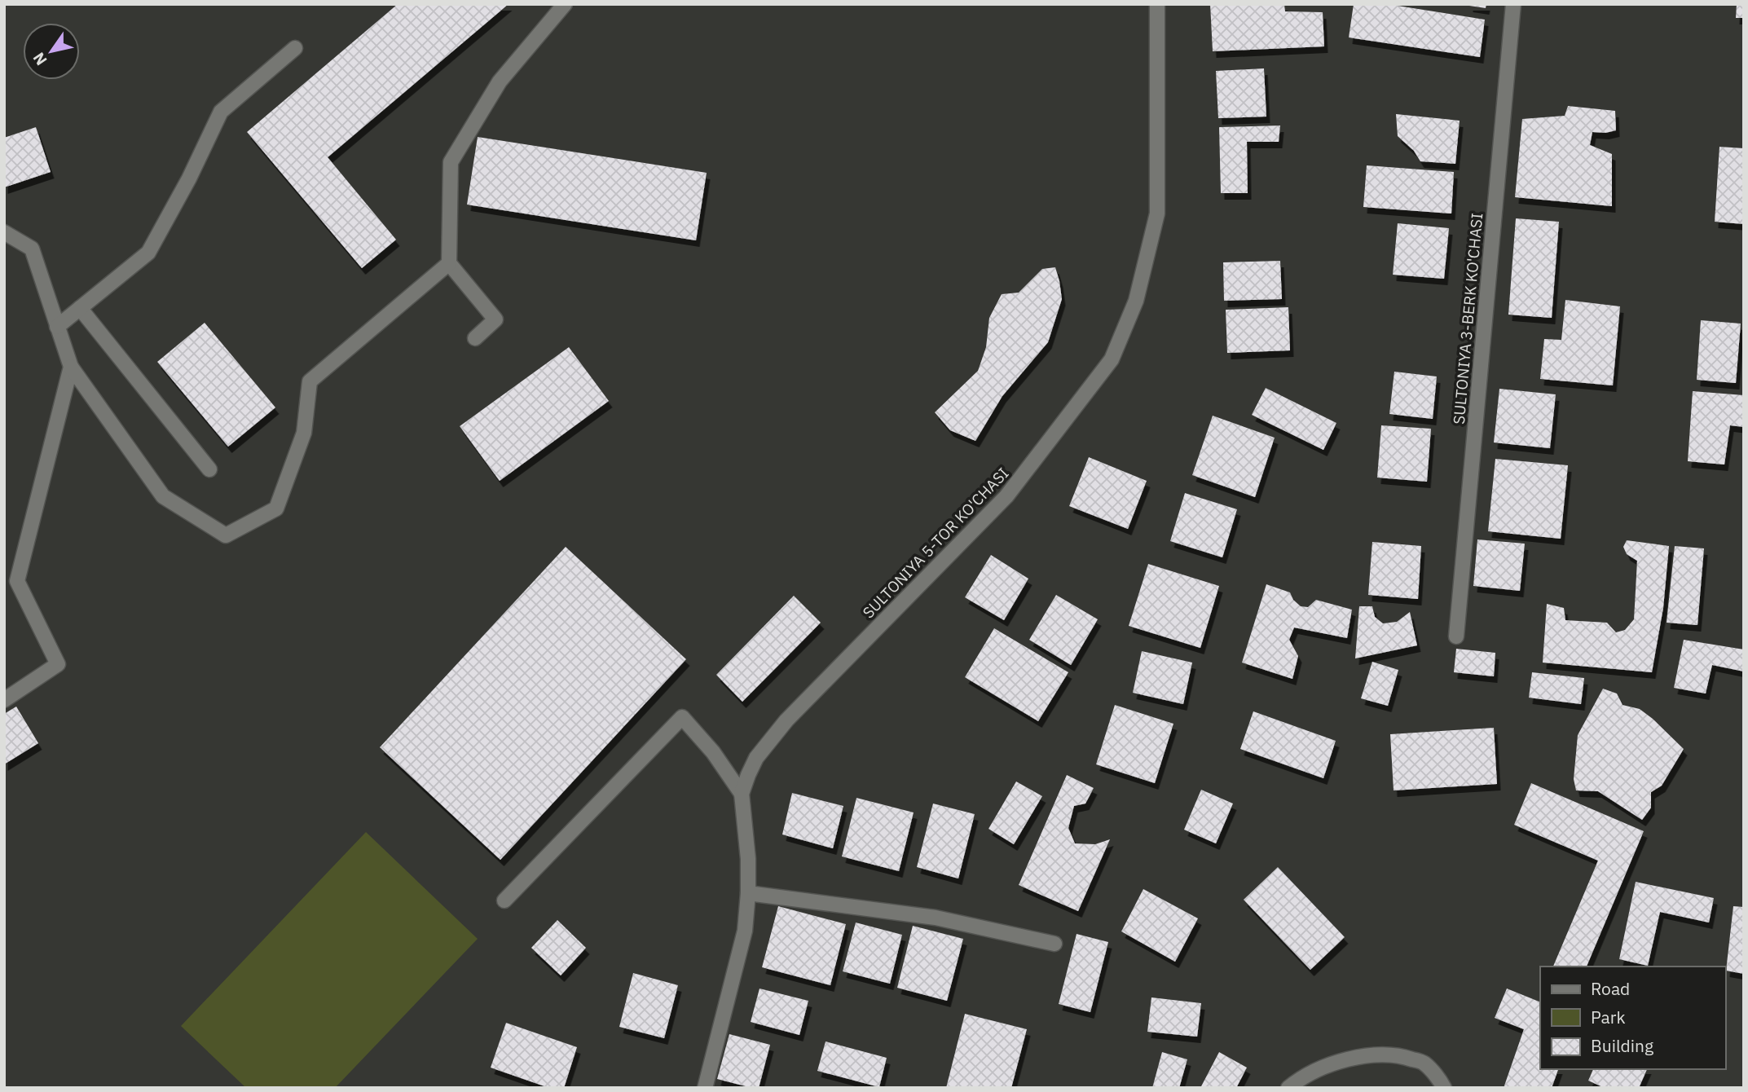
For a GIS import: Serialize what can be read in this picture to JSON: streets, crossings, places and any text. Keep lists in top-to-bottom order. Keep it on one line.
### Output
{"streets":{"street":["SULTONIYA 3-BERK KO'CHASI","SULTONIYA 5-TOR KO'CHASI"]},"legend":["Road","Park","Building"],"north":"bottom left"}
